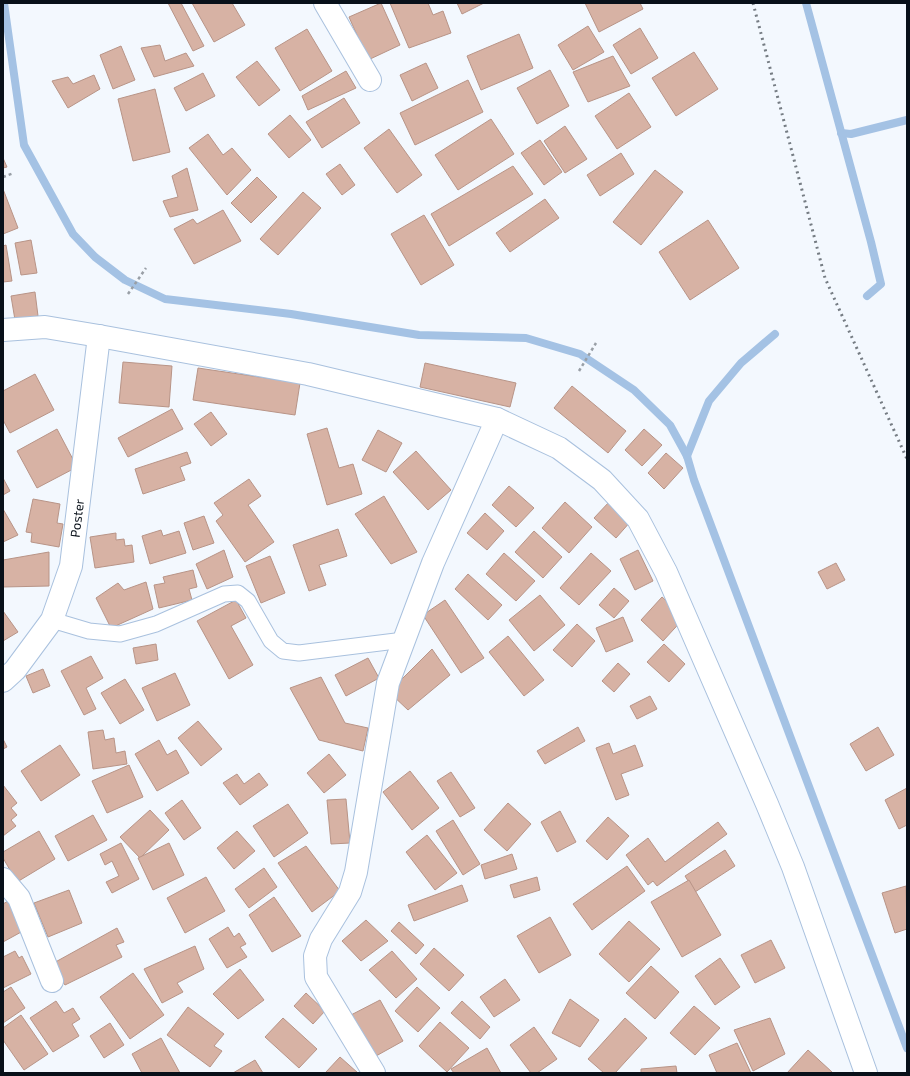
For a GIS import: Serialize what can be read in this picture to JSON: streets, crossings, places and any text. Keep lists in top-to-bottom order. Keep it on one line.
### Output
{"streets":{"street":["Poster"]}}
